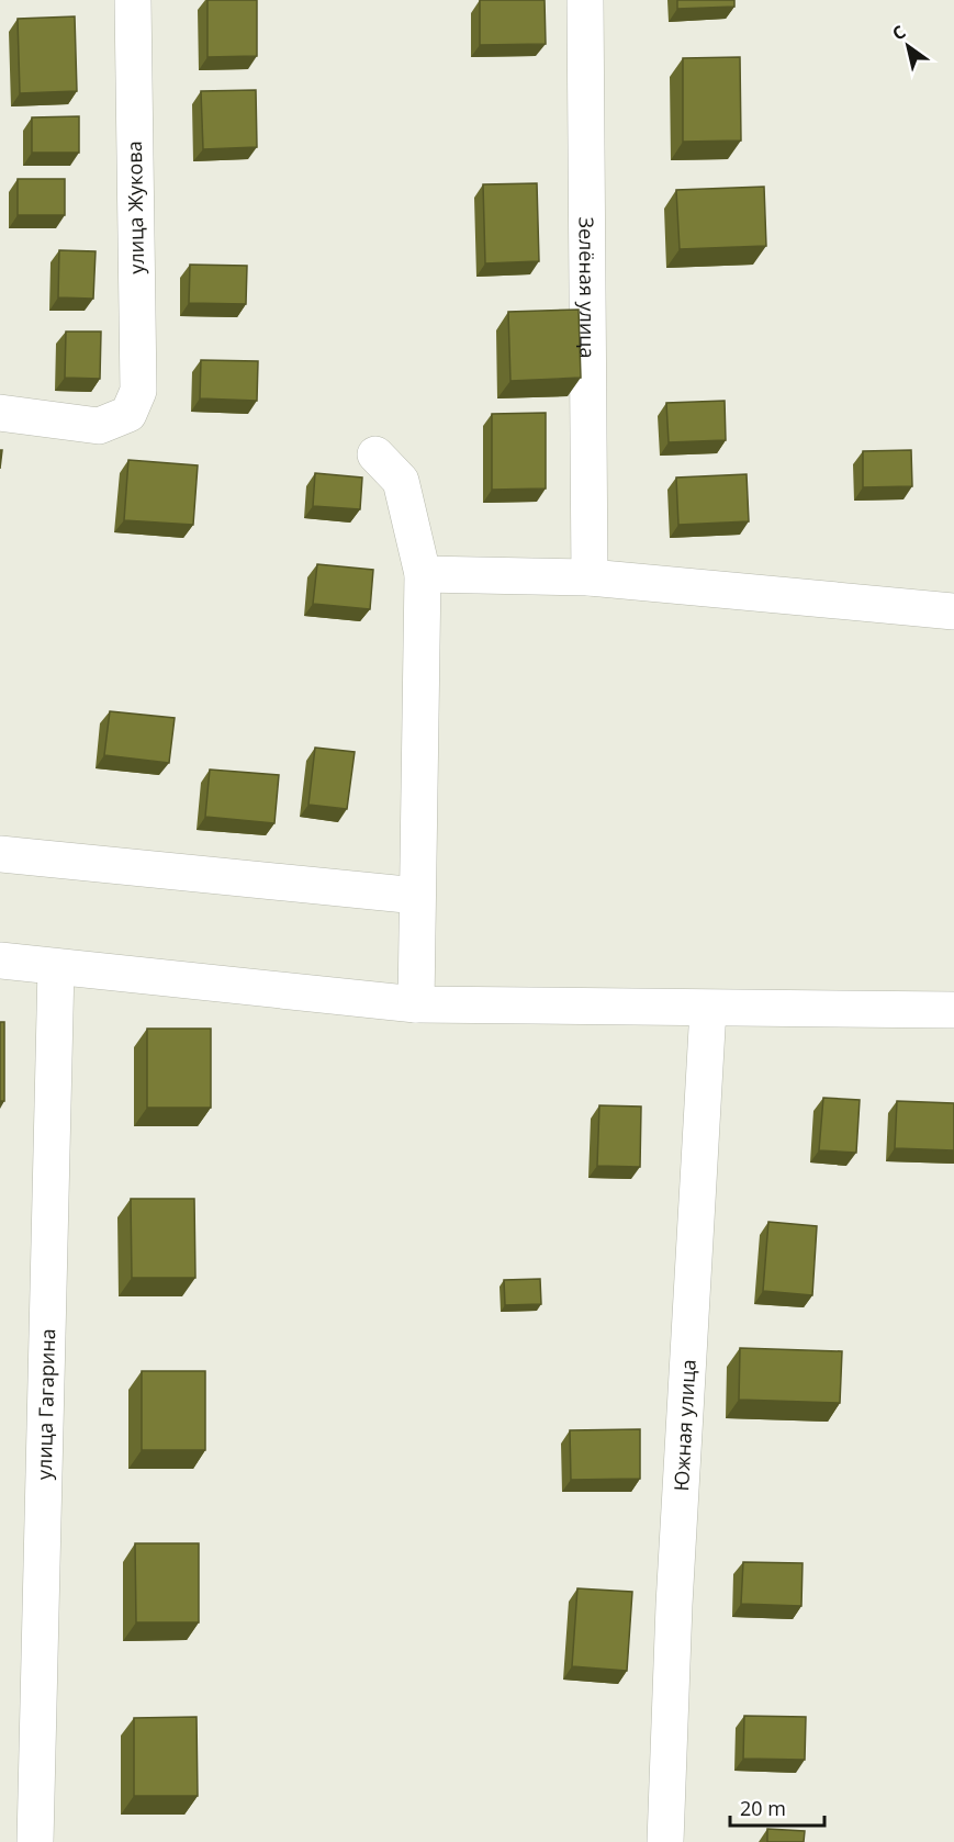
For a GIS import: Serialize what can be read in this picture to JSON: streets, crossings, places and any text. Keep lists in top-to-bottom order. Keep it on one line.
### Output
{"streets":{"street":["улица Жукова","Зелёная улица","улица Гагарина","Южная улица"]},"scale_bar":"20 m","north":"top left"}
